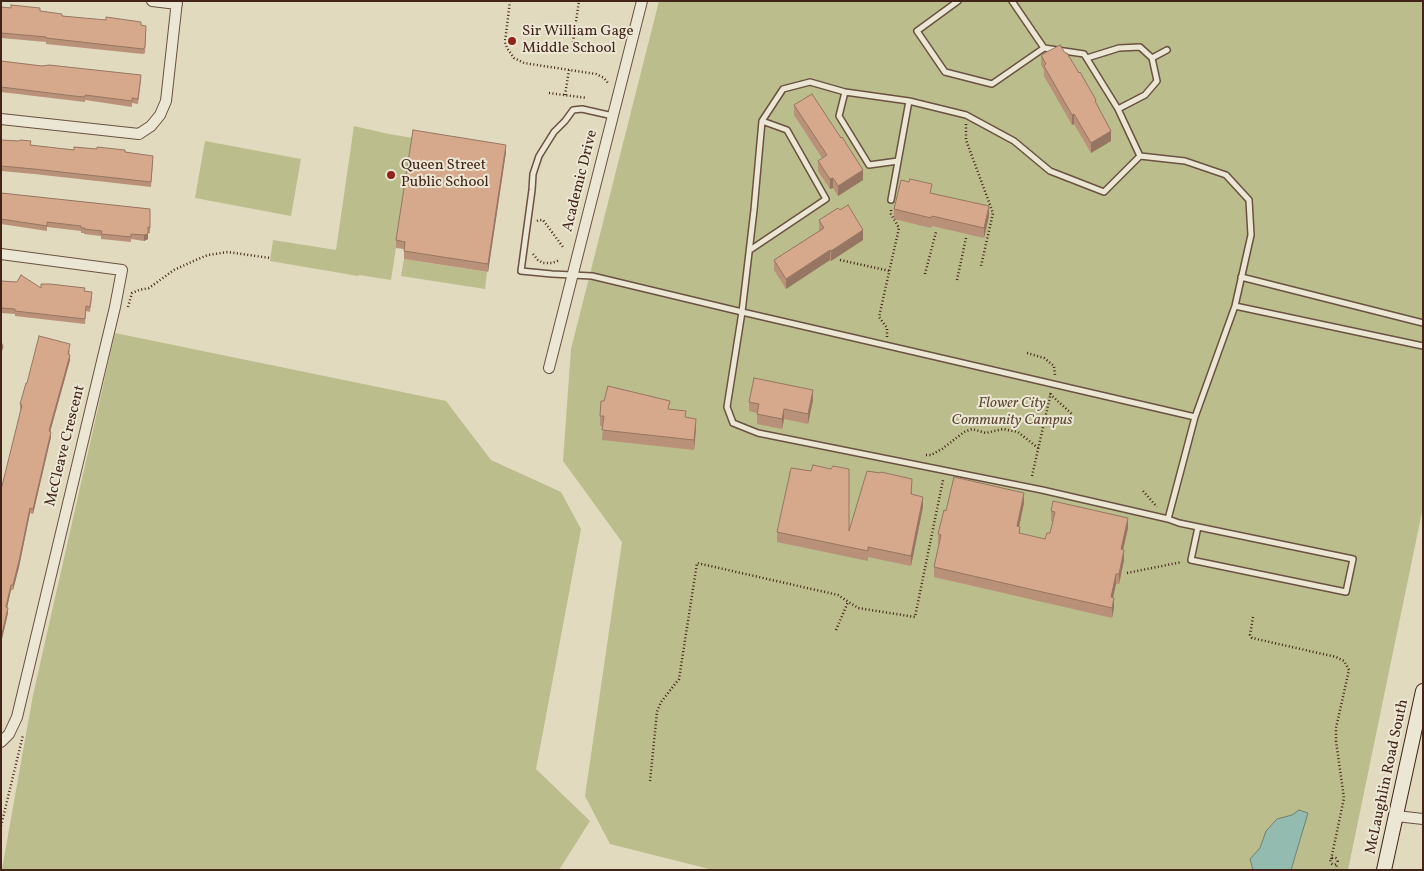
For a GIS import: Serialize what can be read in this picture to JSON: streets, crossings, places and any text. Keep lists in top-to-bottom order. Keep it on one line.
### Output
{"streets":{"main road":["McLaughlin Road South"],"street":["Academic Drive","McCleave Crescent"]},"parks":["Flower City Community Campus"],"places":["Sir William Gage Middle School","Queen Street Public School"]}
